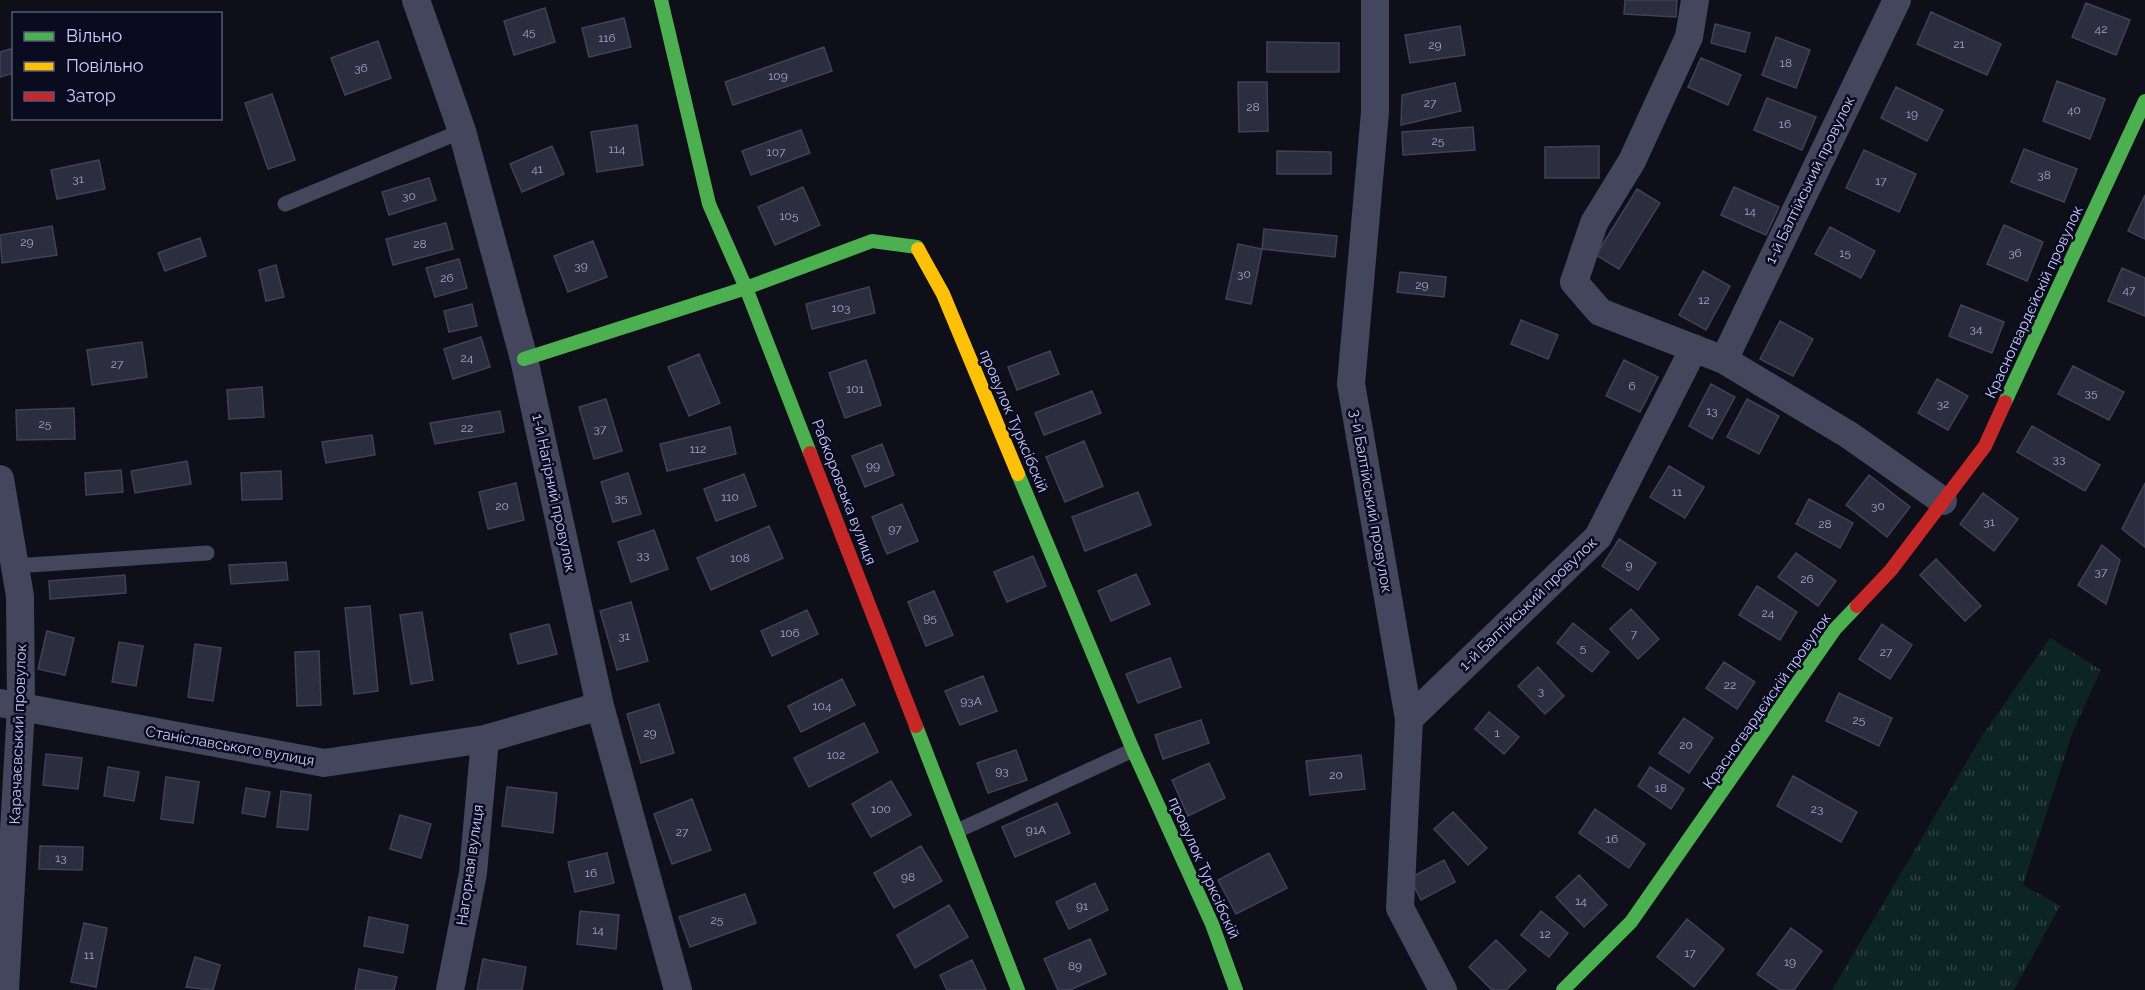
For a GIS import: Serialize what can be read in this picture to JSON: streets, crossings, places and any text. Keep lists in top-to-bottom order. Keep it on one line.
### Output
{"streets":{"street":["1-й Балтійський провулок","Красногвардєйскій провулок","провулок Турксібскій","Рабкоровська вулиця","1-й Нагірний провулок","3-й Балтійський провулок","Карачаєвський провулок","Станіславського вулиця","Нагорная вулиця"]},"crossings":[["1-й Балтійський провулок","3-й Балтійський провулок"],["провулок Турксібскій","Рабкоровська вулиця"],["провулок Турксібскій","1-й Нагірний провулок"],["1-й Нагірний провулок","Станіславського вулиця"],["Карачаєвський провулок","Станіславського вулиця"],["Станіславського вулиця","Нагорная вулиця"]],"house_numbers":["42","45","116","21","29","18","36","109","27","28","40","19","16","25","114","107","41","38","31","17","30","14","105","29","28","15","36","39","30","26","29","47","12","103","34","24","27","6","101","35","32","13","25","22","37","112","33","99","11","110","35","20","30","31","28","97","33","108","9","37","26","24","95","106","7","31","5","27","22","3","93А","104","25","29","1","20","102","93","20","18","100","23","91А","27","16","13","16","98","14","91","25","14","12","17","11","19","89"],"legend":["Вільно","Повільно","Затор"]}
